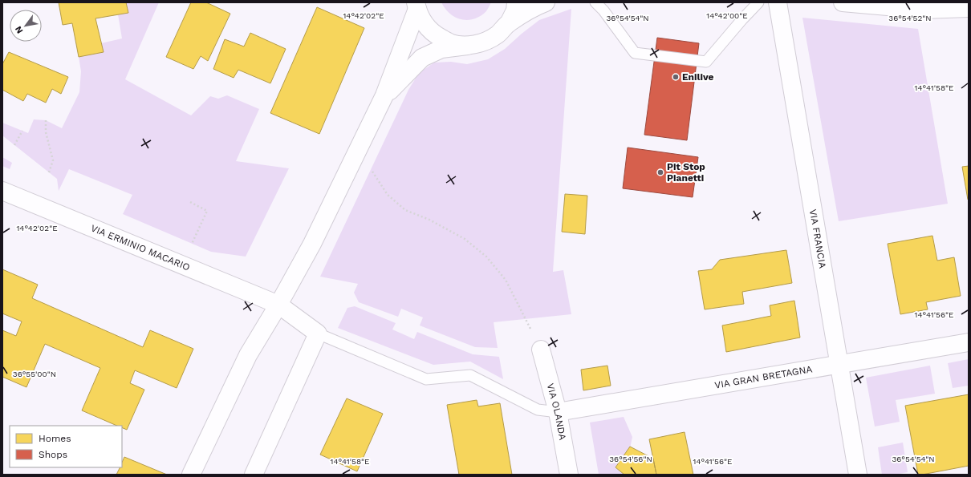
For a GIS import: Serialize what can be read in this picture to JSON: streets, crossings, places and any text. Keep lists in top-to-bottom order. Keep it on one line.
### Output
{"streets":{"street":["VIA FRANCIA","VIA ERMINIO MACARIO","VIA GRAN BRETAGNA","VIA OLANDA"]},"crossings":[["VIA FRANCIA","VIA GRAN BRETAGNA"],["VIA GRAN BRETAGNA","VIA OLANDA"]],"places":["Enilive","Pit Stop Pianetti"],"legend":["Homes","Shops"],"north":"bottom left","coordinates":["14°42'02\"E","14°42'00\"E","36°54'54\"N","36°54'52\"N","14°41'58\"E","14°41'56\"E","36°55'00\"N","36°54'56\"N"]}
